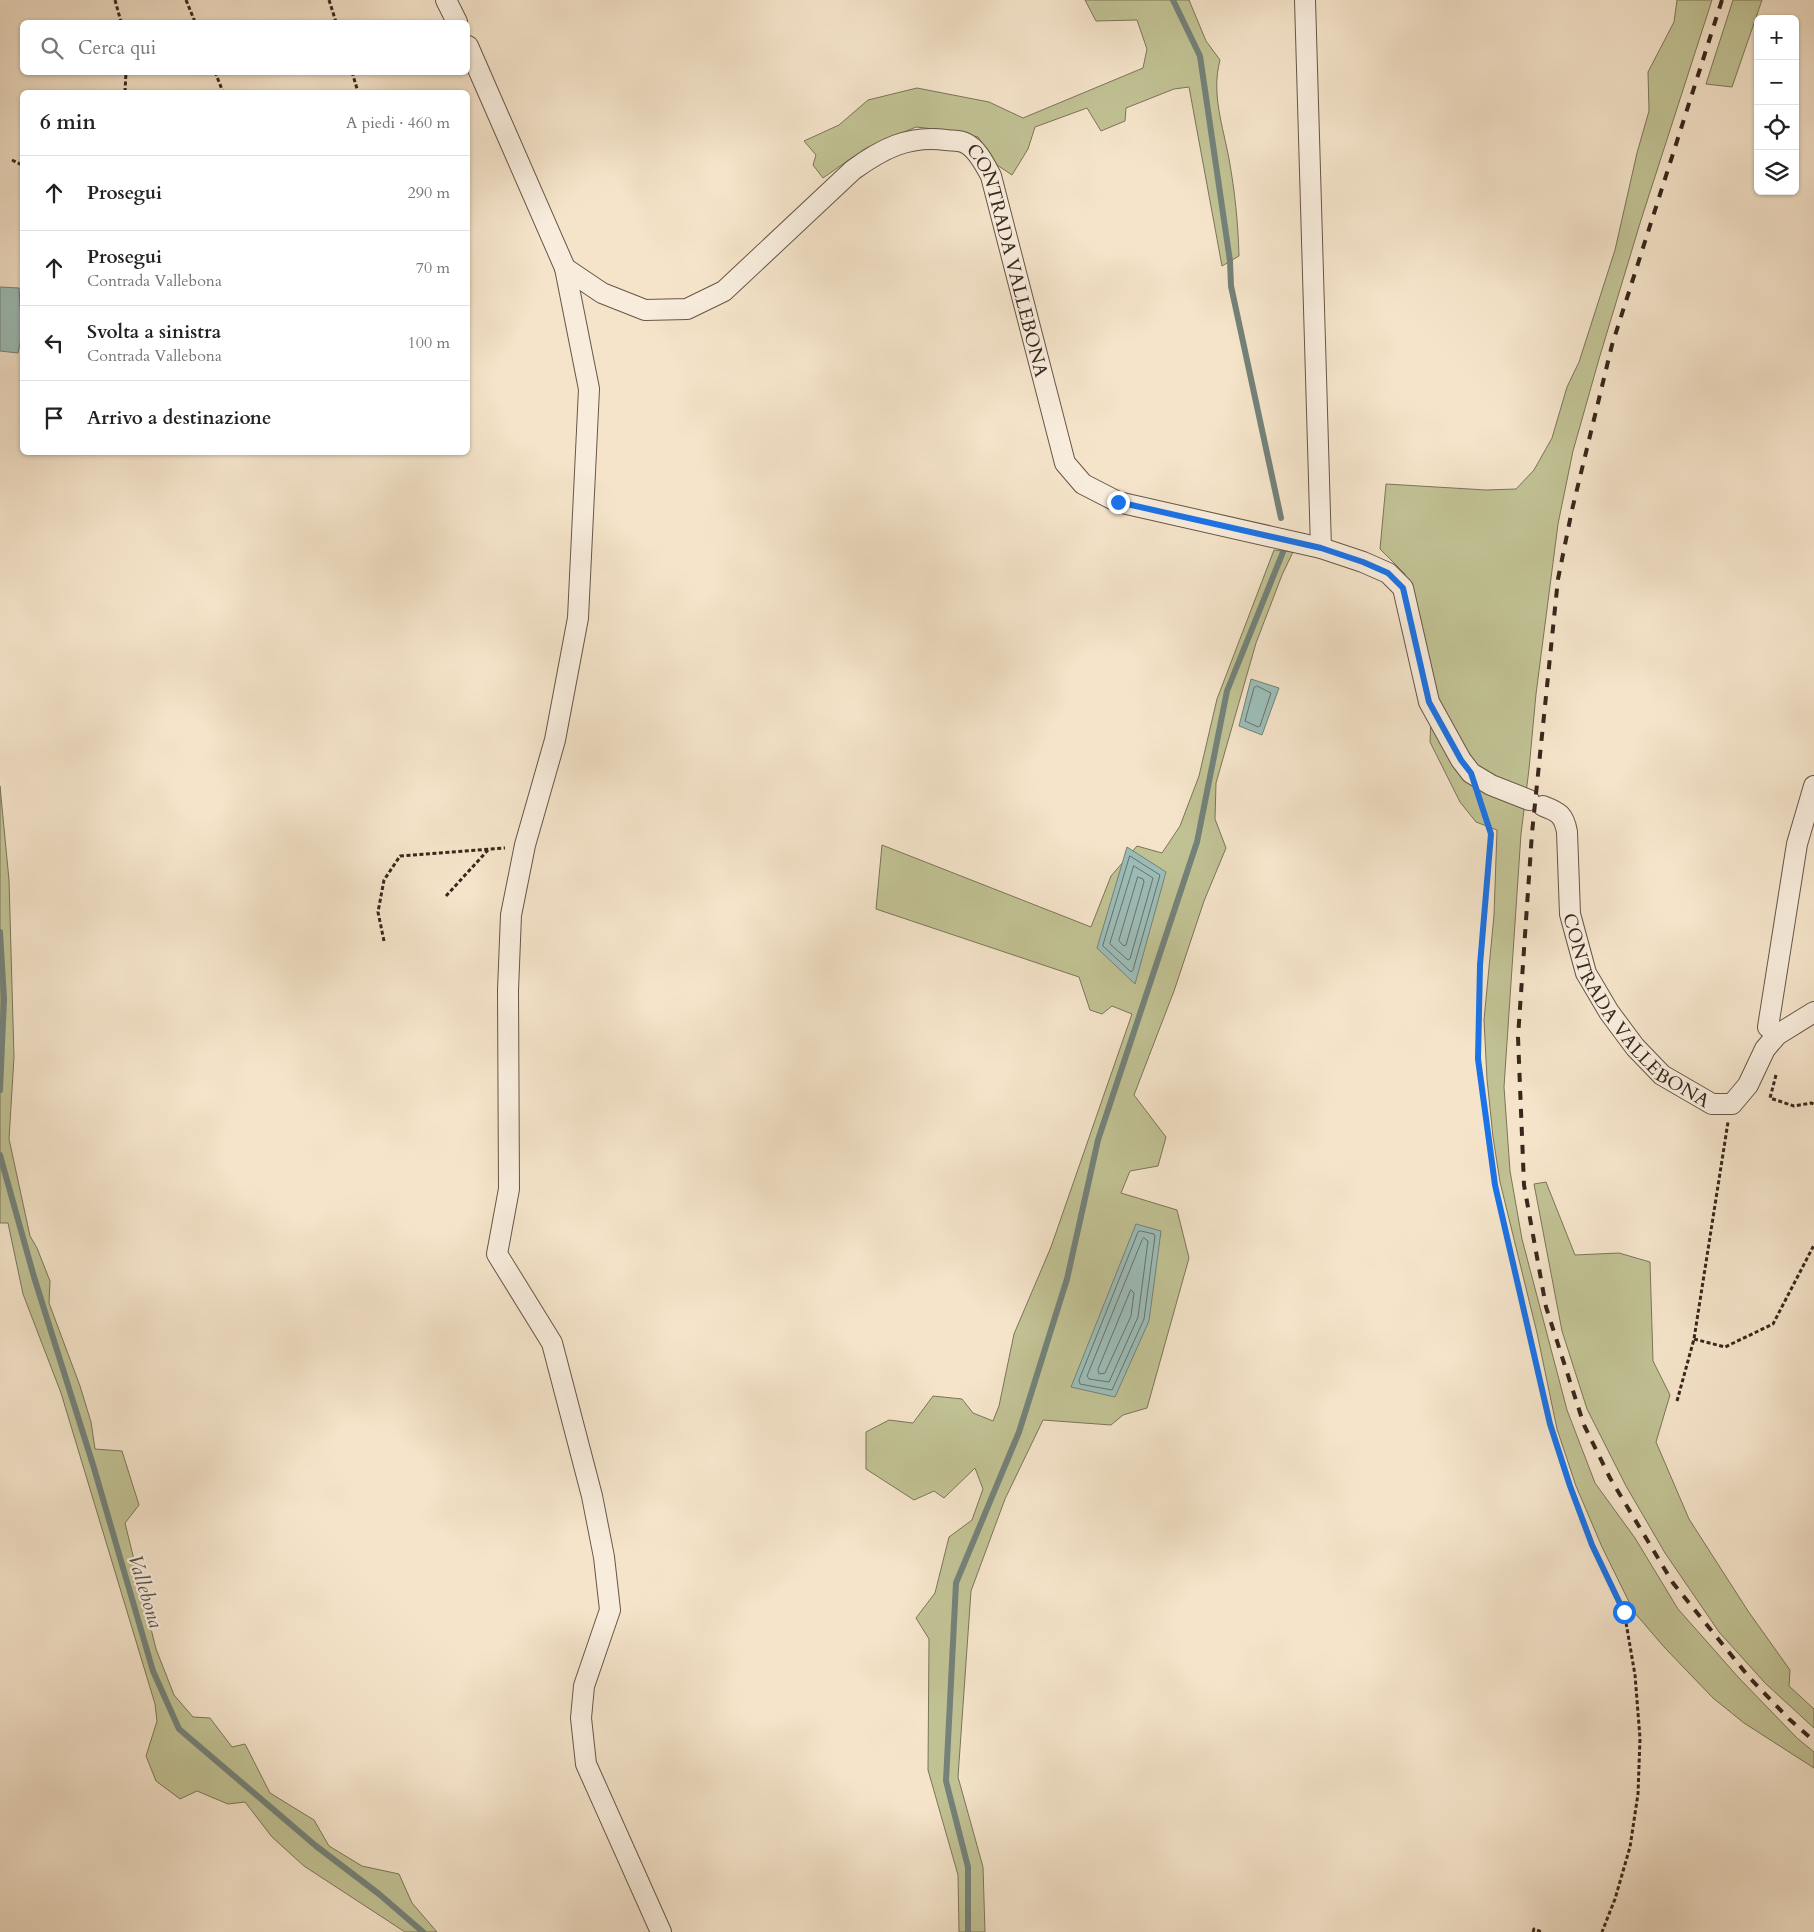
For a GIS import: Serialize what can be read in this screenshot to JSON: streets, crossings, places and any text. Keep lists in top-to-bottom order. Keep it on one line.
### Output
{"streets":{"street":["CONTRADA VALLEBONA"]},"water":["Vallebona"],"page":{"map_buttons":["+","−"],"search":"Cerca qui","heading":["6 min","A piedi · 460 m"],"list":[["Prosegui","290 m"],["Prosegui","Contrada Vallebona","70 m"],["Svolta a sinistra","Contrada Vallebona","100 m"],"Arrivo a destinazione"]}}
